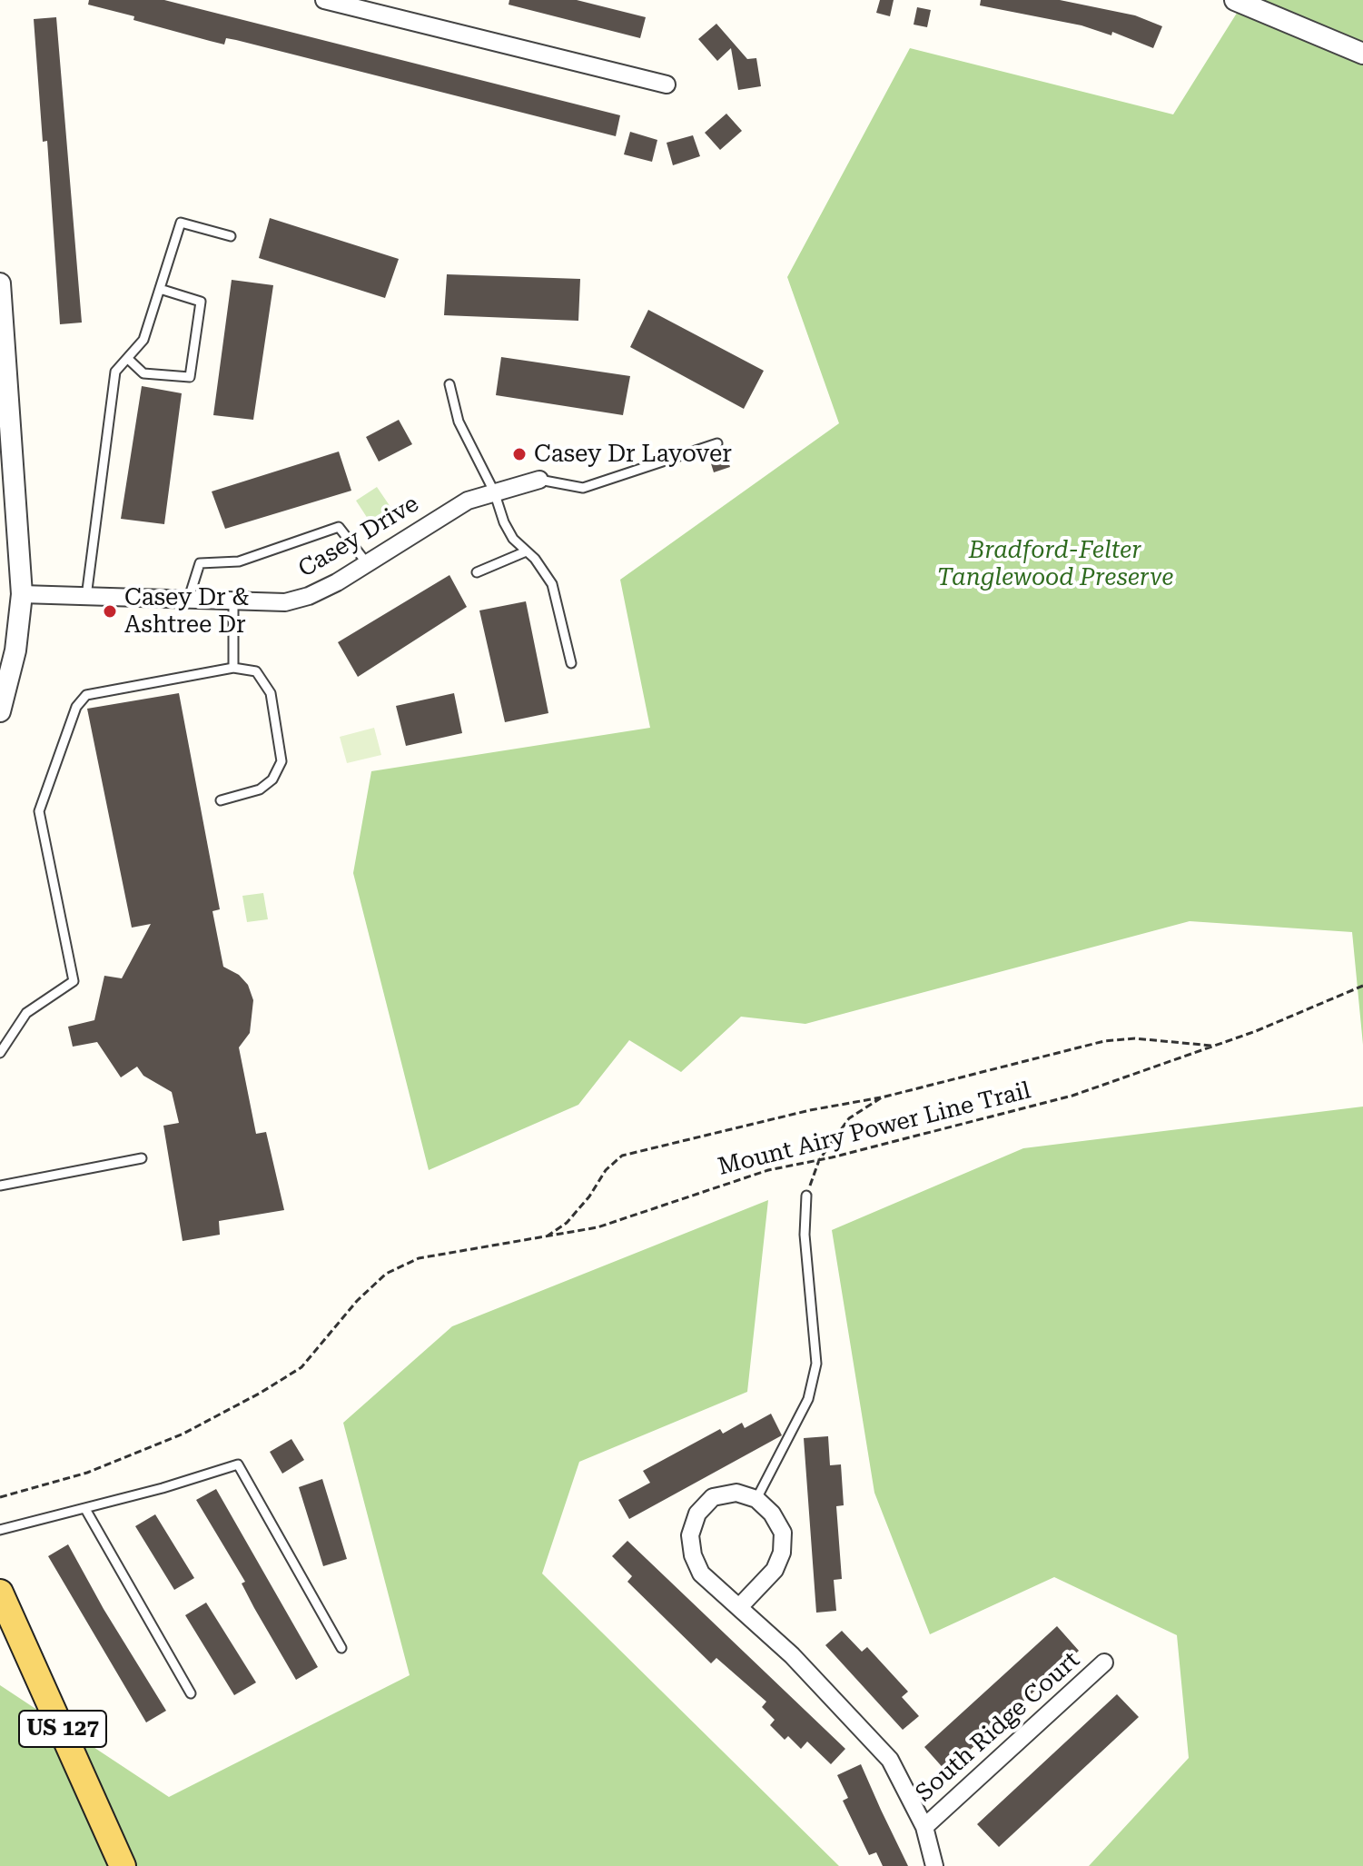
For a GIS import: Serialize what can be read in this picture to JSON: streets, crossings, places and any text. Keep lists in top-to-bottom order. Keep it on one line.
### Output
{"streets":{"main road":["US 127"],"street":["Casey Drive","South Ridge Court"],"path":["Mount Airy Power Line Trail"]},"parks":["Bradford-Felter Tanglewood Preserve"],"places":["Casey Dr Layover","Casey Dr & Ashtree Dr"]}
